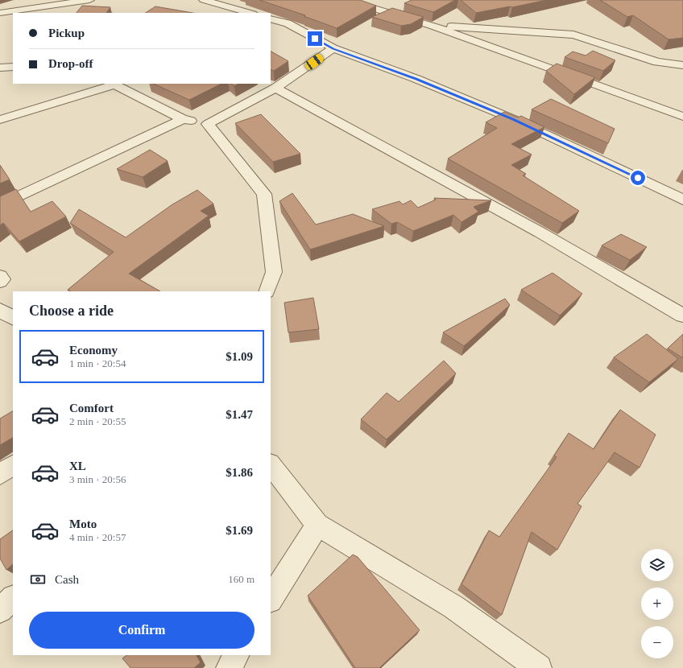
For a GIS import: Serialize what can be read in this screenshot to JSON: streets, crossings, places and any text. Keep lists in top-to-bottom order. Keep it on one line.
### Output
{"page":{"banner":["Pickup","Drop-off"],"heading":"Choose a ride","list":[{"name":"Economy","note":"1 min · 20:54","value":"$1.09"},{"name":"Comfort","note":"2 min · 20:55","value":"$1.47"},{"name":"XL","note":"3 min · 20:56","value":"$1.86"},{"name":"Moto","note":"4 min · 20:57","value":"$1.69"}],"map_buttons":["+","−"],"pay":["Cash","160 m"],"buttons":"Confirm"}}
